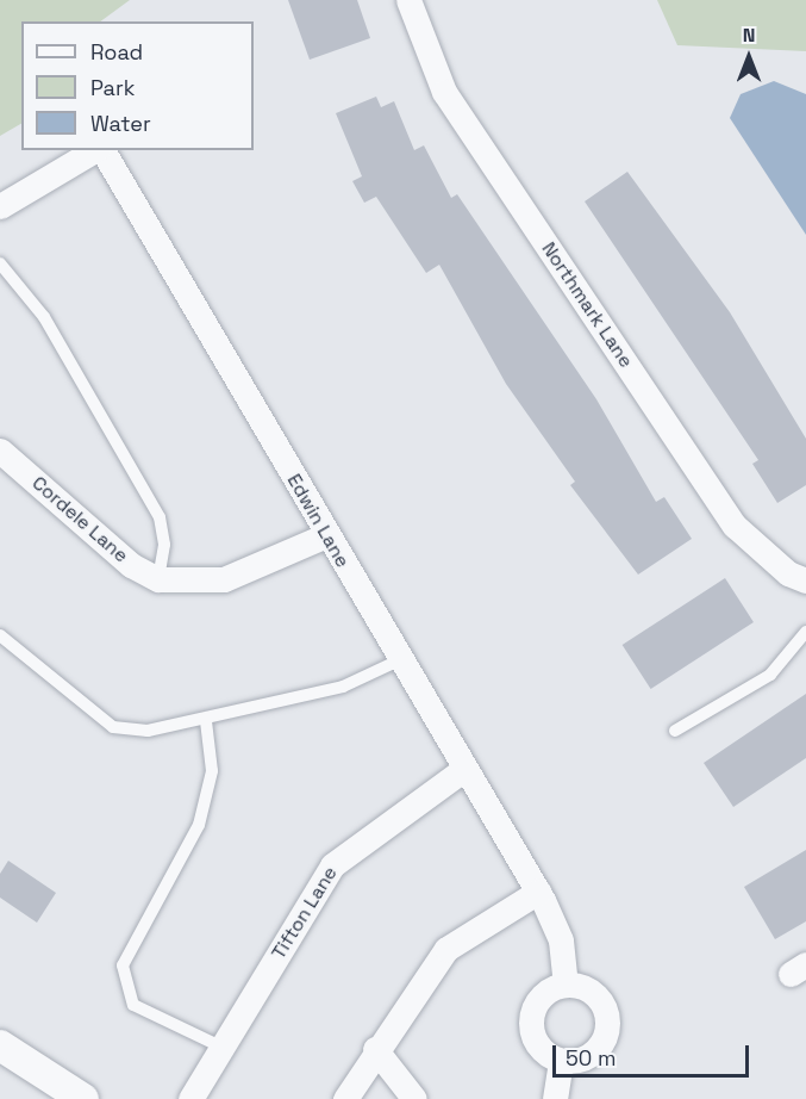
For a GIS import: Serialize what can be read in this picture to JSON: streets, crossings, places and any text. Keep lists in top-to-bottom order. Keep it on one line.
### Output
{"streets":{"street":["Northmark Lane","Cordele Lane","Edwin Lane","Tifton Lane"]},"crossings":[["Cordele Lane","Edwin Lane"],["Edwin Lane","Tifton Lane"]],"legend":["Road","Park","Water"],"scale_bar":"50 m","north":"top"}
